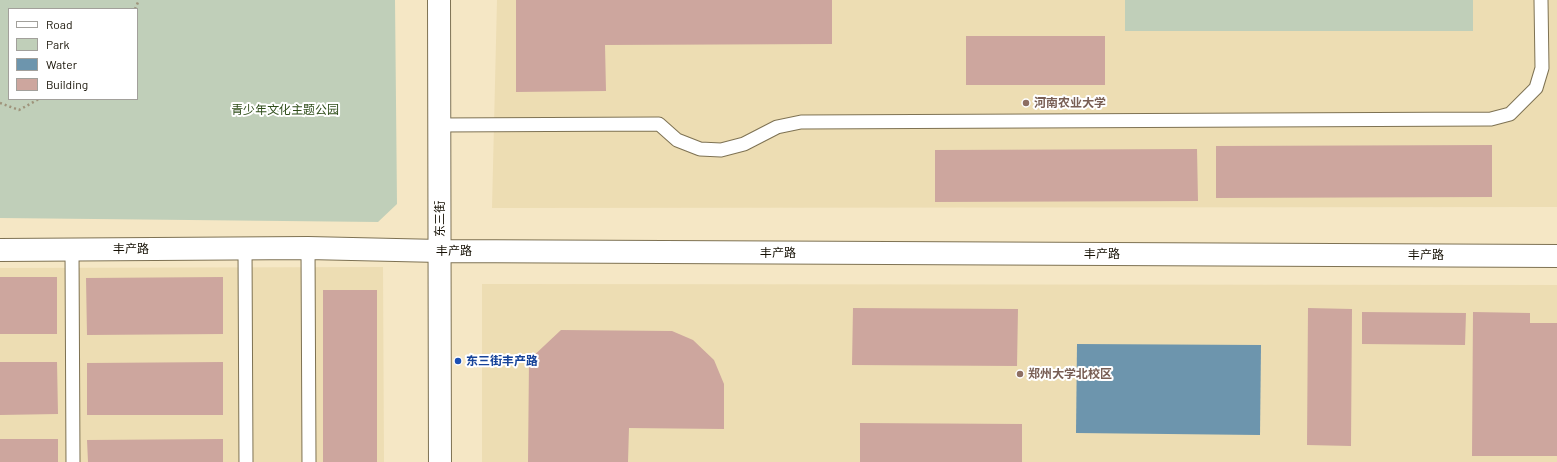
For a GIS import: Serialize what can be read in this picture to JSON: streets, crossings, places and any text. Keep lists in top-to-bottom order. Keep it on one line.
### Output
{"streets":{"street":["东三街","丰产路"]},"crossings":[["东三街","丰产路"]],"parks":["青少年文化主题公园"],"places":["河南农业大学","东三街丰产路","郑州大学北校区"],"legend":["Road","Park","Water","Building"]}
